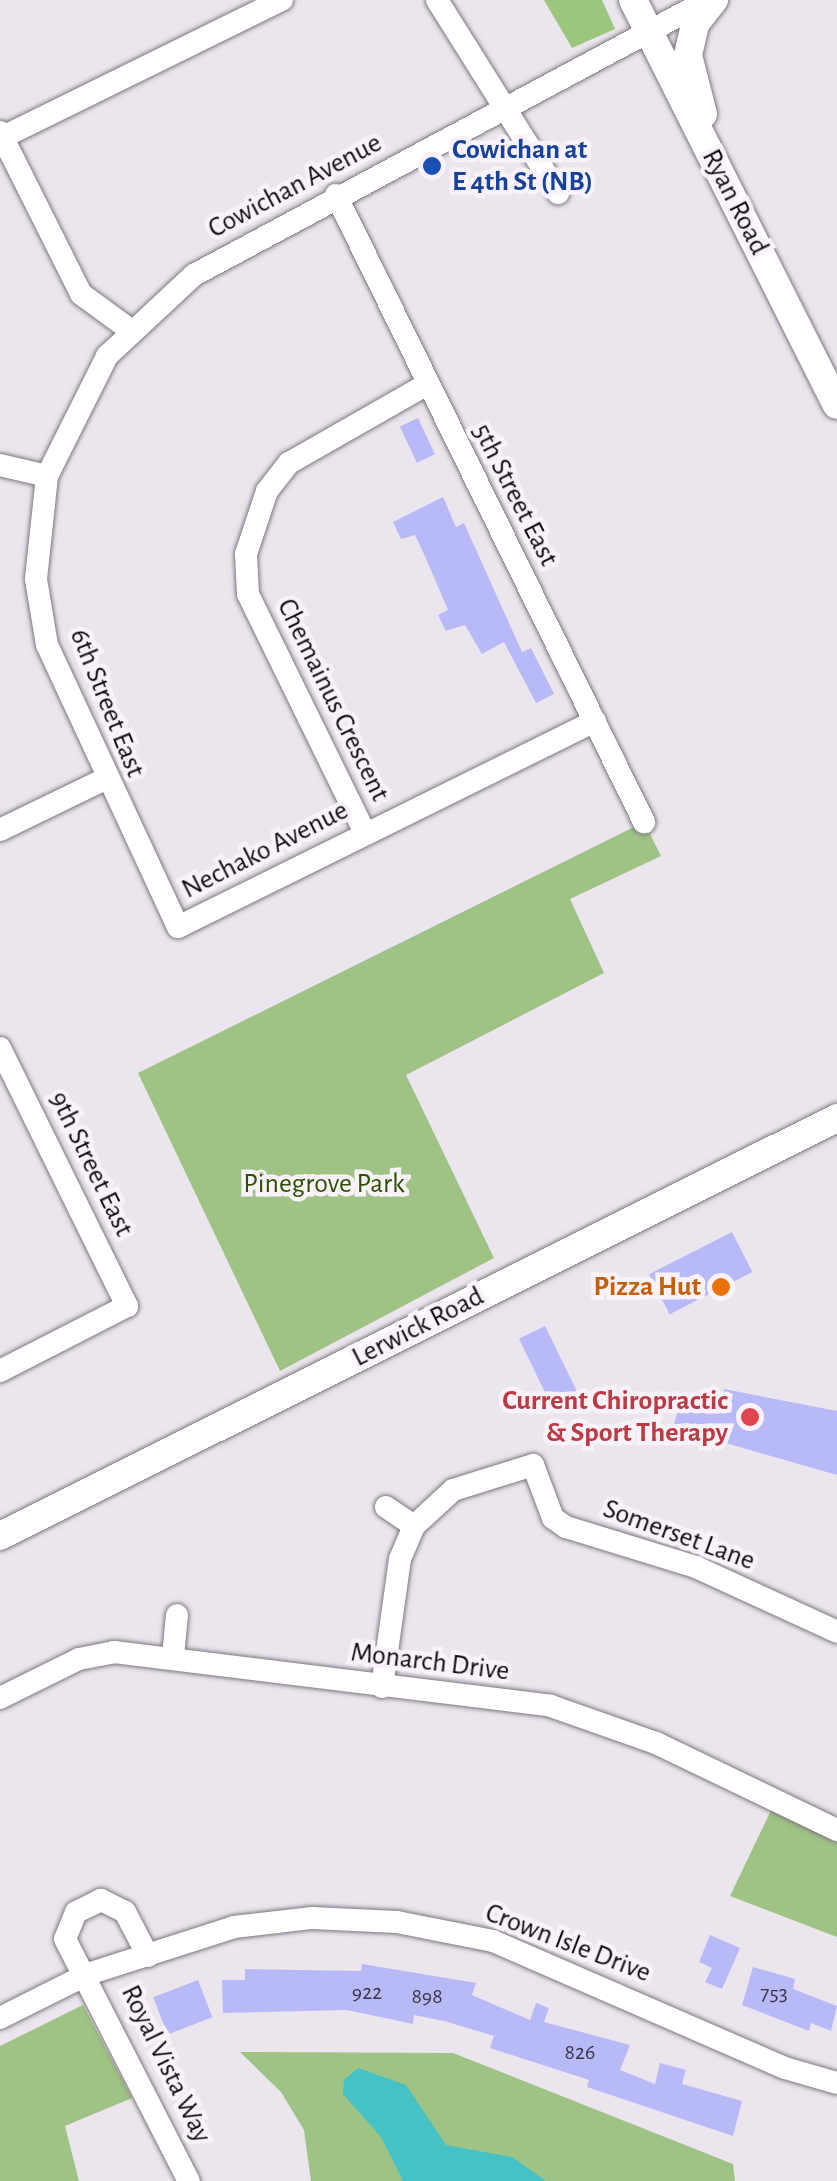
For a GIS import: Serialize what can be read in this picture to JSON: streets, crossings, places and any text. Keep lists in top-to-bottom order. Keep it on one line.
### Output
{"streets":{"main road":["Ryan Road","Lerwick Road"],"street":["Cowichan Avenue","5th Street East","Chemainus Crescent","6th Street East","Nechako Avenue","9th Street East","Somerset Lane","Monarch Drive","Crown Isle Drive","Royal Vista Way"]},"crossings":[["Cowichan Avenue","Ryan Road"],["Cowichan Avenue","5th Street East"],["Cowichan Avenue","6th Street East"],["5th Street East","Chemainus Crescent"],["5th Street East","Nechako Avenue"],["Chemainus Crescent","Nechako Avenue"],["6th Street East","Nechako Avenue"],["Crown Isle Drive","Royal Vista Way"]],"parks":["Pinegrove Park"],"places":["Cowichan at E 4th St (NB)","Pizza Hut","Current Chiropractic & Sport Therapy"],"house_numbers":["922","753","898","826"]}
